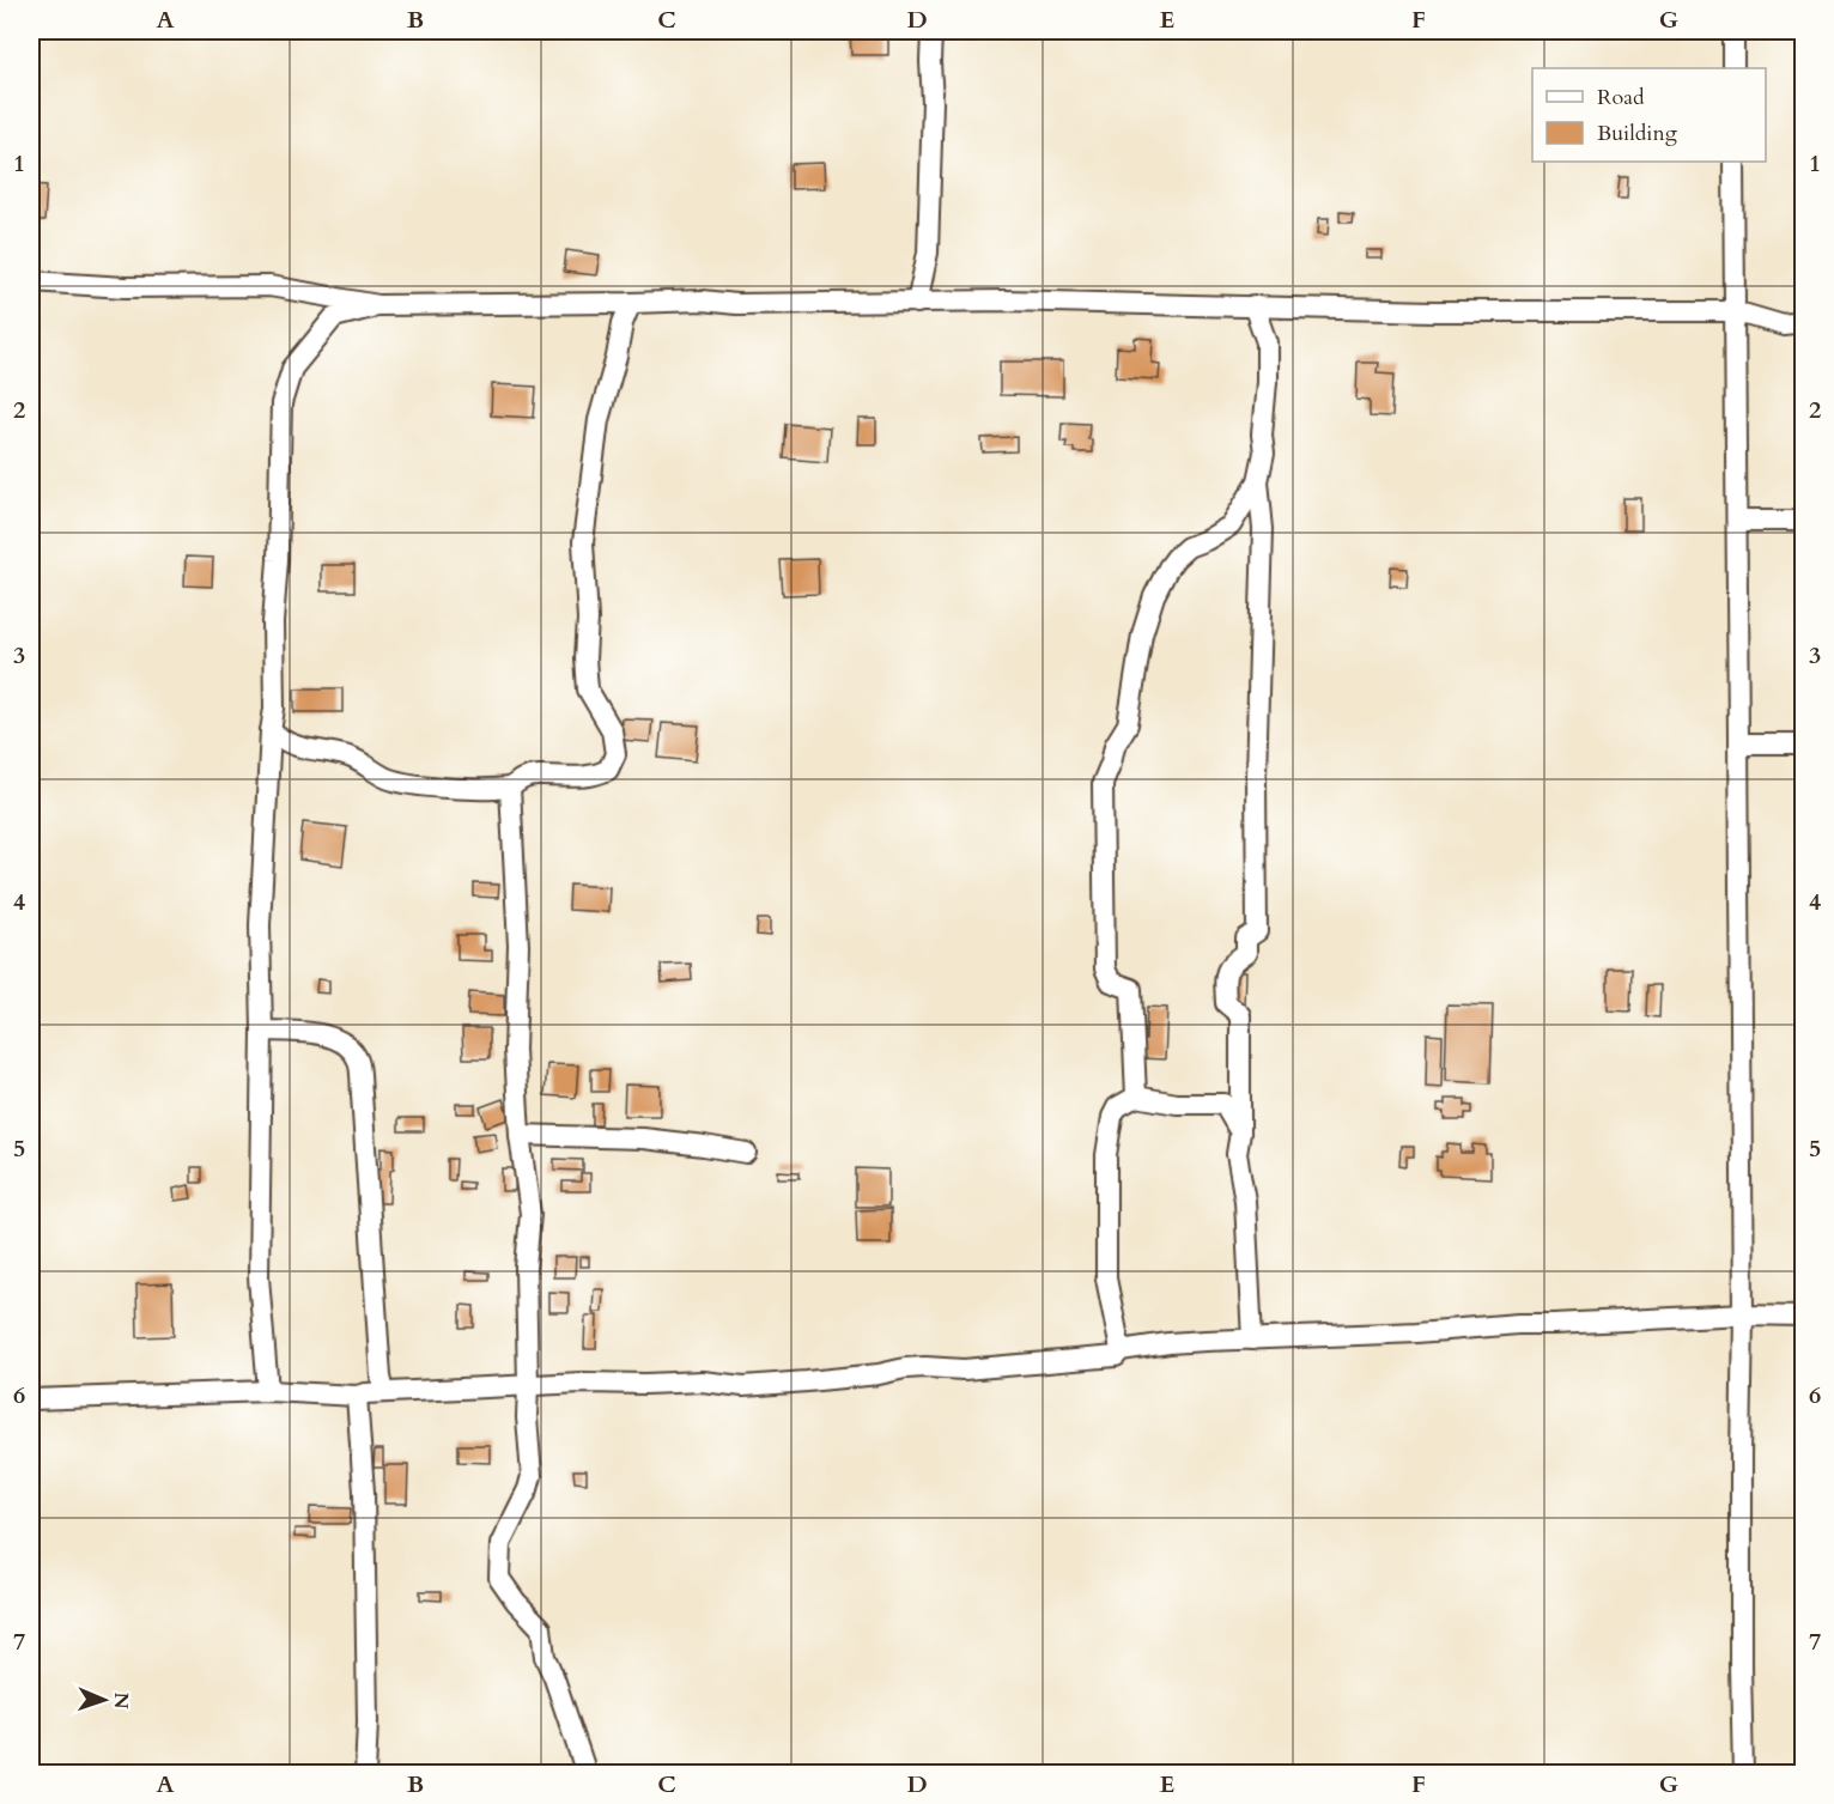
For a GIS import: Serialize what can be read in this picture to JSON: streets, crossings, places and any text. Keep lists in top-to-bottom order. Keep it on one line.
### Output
{"legend":["Road","Building"],"north":"right","grid":{"columns":["A","B","C","D","E","F","G"],"rows":["1","2","3","4","5","6","7"]}}
